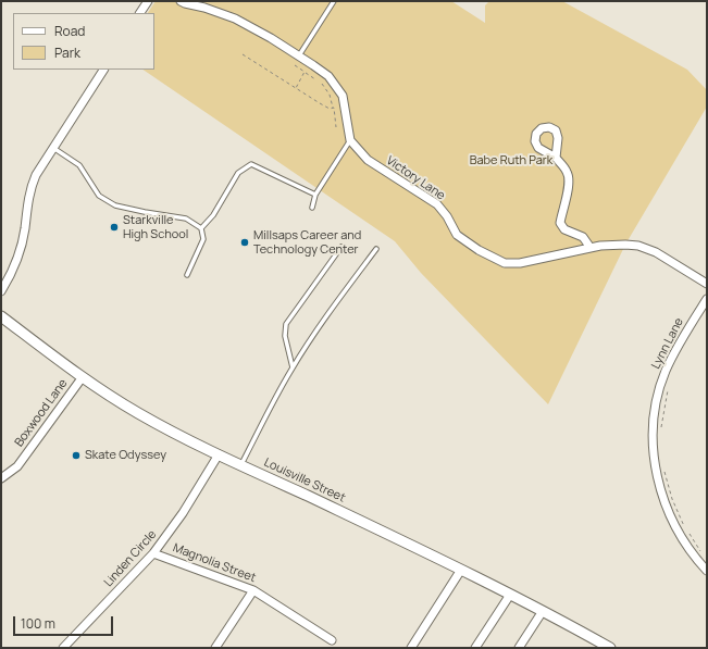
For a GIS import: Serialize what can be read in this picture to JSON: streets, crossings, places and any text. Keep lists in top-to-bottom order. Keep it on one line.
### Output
{"streets":{"main road":["Louisville Street"],"street":["Victory Lane","Lynn Lane","Boxwood Lane","Linden Circle","Magnolia Street"]},"crossings":[["Boxwood Lane","Louisville Street"],["Louisville Street","Linden Circle"],["Linden Circle","Magnolia Street"]],"parks":["Babe Ruth Park"],"places":["Starkville High School","Millsaps Career and Technology Center","Skate Odyssey"],"legend":["Road","Park"],"scale_bar":"100 m"}
